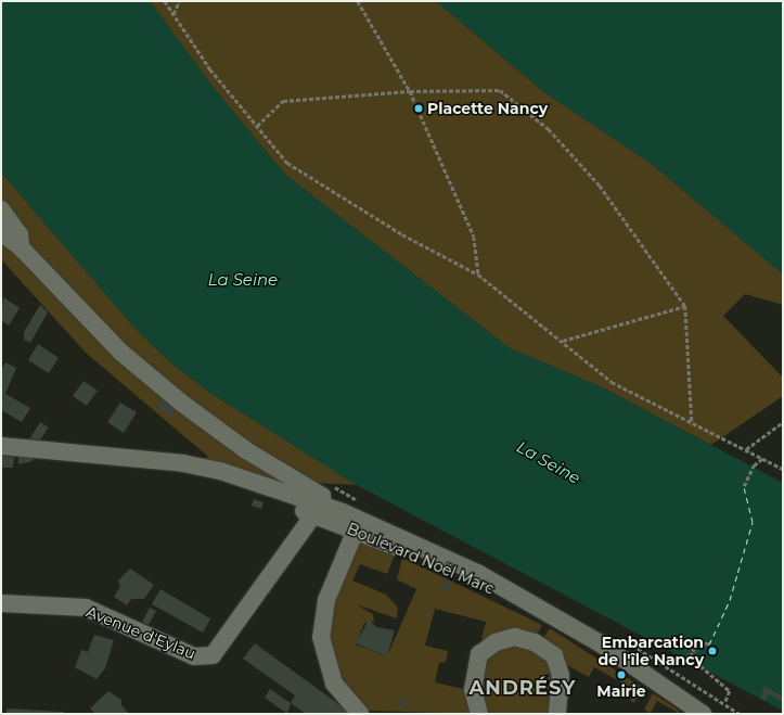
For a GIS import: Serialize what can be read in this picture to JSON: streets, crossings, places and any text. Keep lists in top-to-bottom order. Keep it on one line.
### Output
{"streets":{"street":["Boulevard Noël Marc","Avenue d'Eylau"]},"crossings":[["Boulevard Noël Marc","Avenue d'Eylau"]],"districts":["ANDRÉSY"],"water":["La Seine"],"places":["Placette Nancy","Embarcation de l'île Nancy","Mairie"]}
